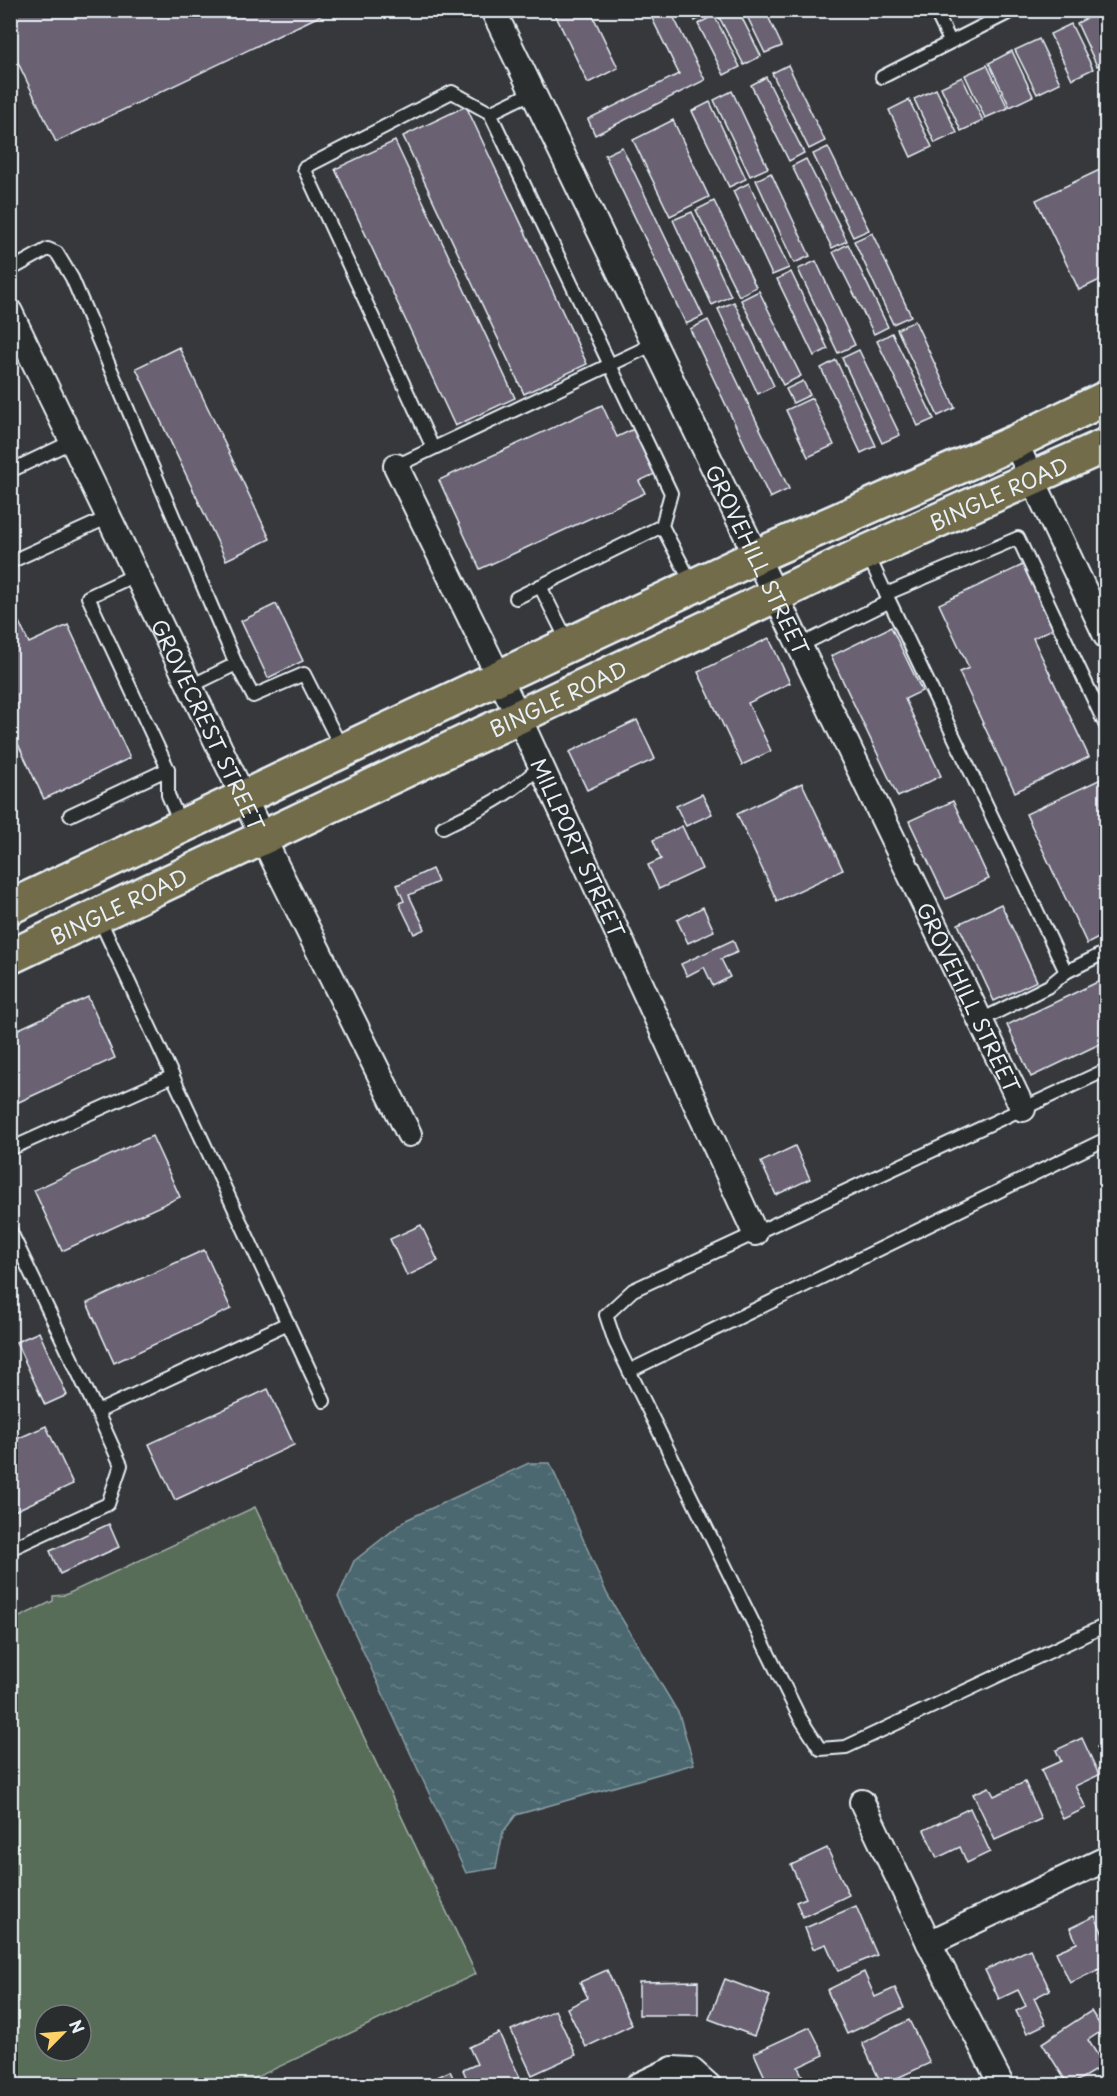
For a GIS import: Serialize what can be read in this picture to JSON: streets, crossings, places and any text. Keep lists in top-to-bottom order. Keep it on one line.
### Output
{"streets":{"main road":["BINGLE ROAD"],"street":["GROVEHILL STREET","GROVECREST STREET","MILLPORT STREET"]},"crossings":[["BINGLE ROAD","GROVEHILL STREET"],["BINGLE ROAD","GROVECREST STREET"],["BINGLE ROAD","MILLPORT STREET"]],"north":"top right"}
